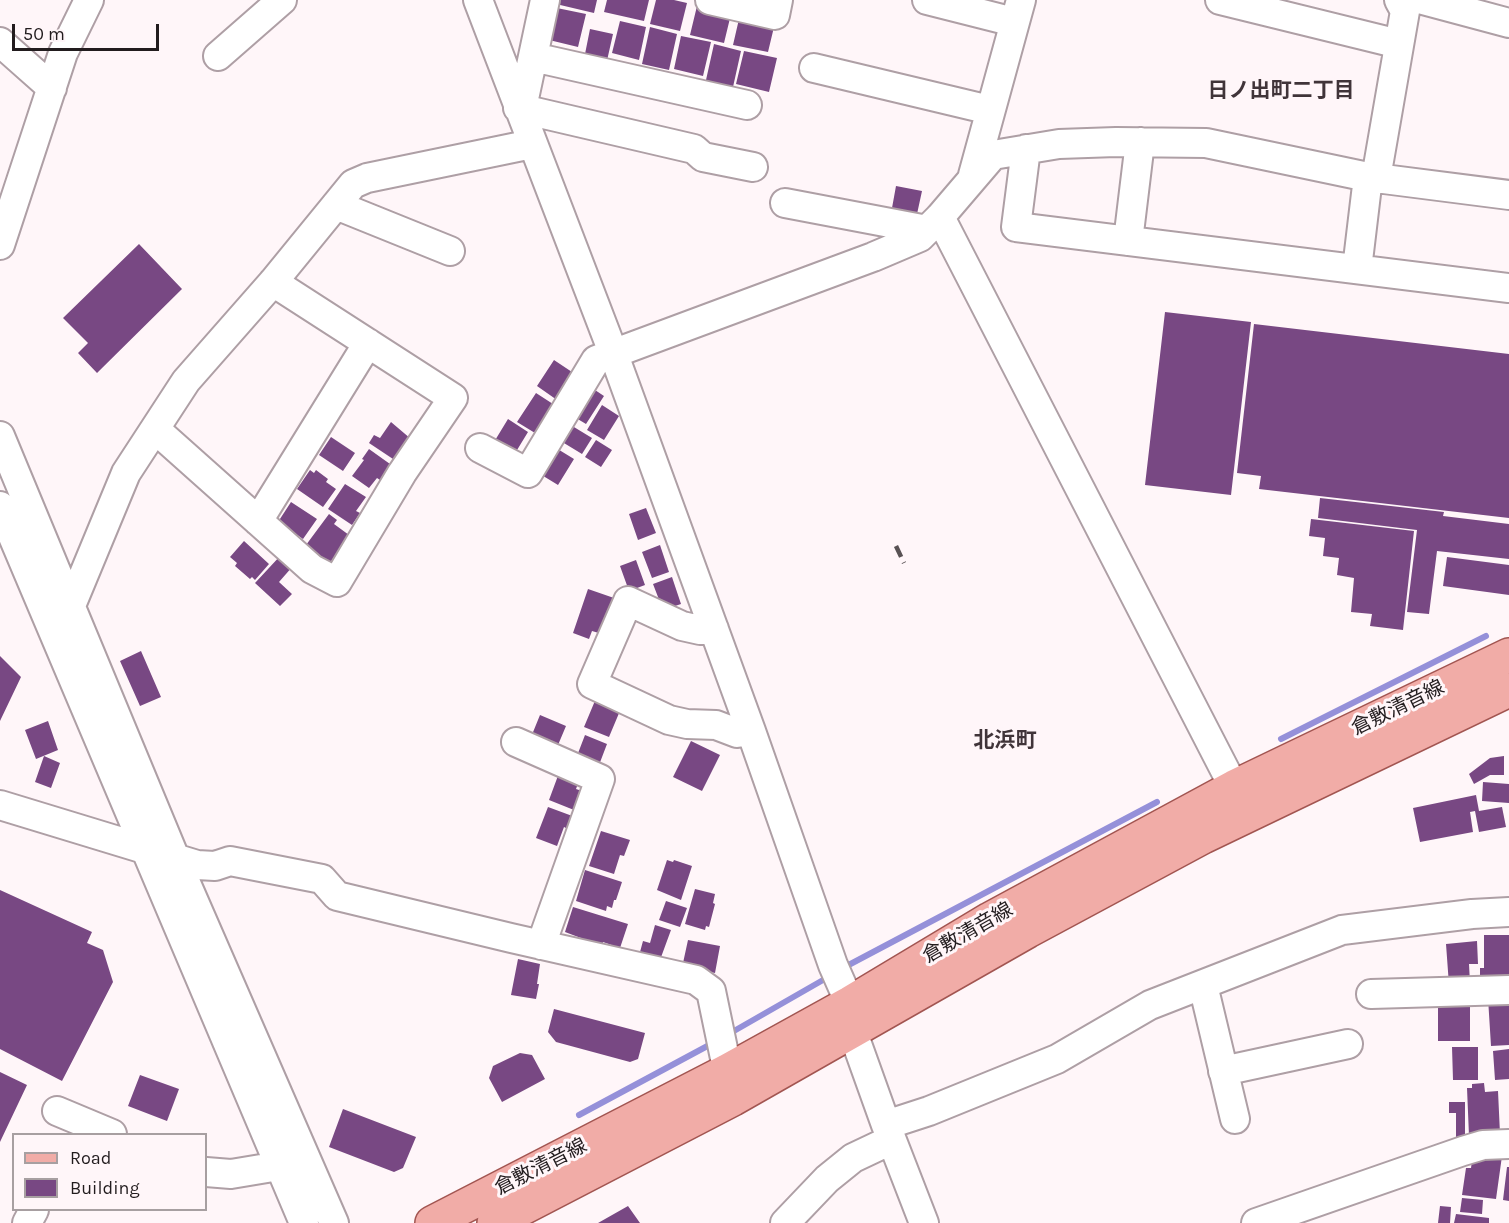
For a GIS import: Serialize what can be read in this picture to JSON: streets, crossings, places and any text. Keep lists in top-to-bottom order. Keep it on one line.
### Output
{"streets":{"main road":["倉敷清音線"]},"districts":["日ノ出町二丁目","北浜町"],"legend":["Road","Building"],"scale_bar":"50 m"}
